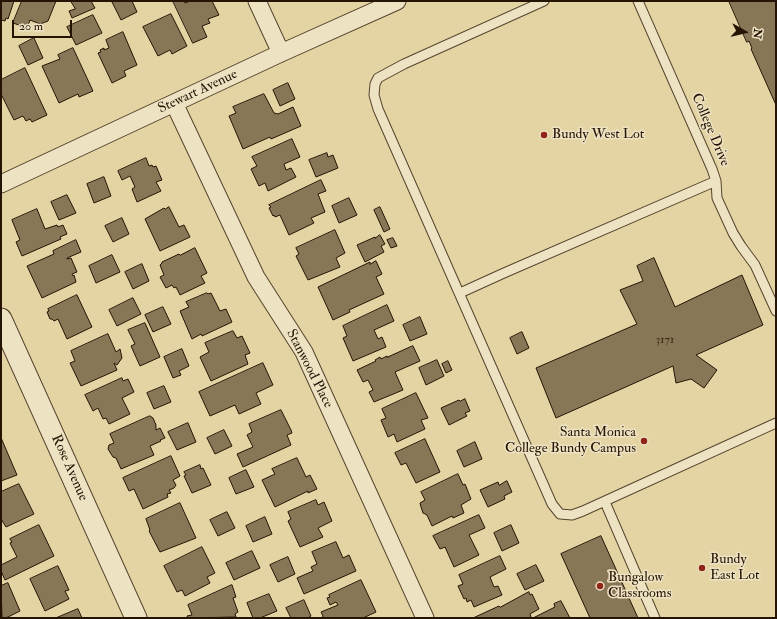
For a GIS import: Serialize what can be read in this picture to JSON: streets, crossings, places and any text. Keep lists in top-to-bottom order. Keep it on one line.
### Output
{"streets":{"street":["Stewart Avenue","Stanwood Place","Rose Avenue"],"lane":["College Drive"]},"crossings":[["Stewart Avenue","Stanwood Place"]],"places":["Bundy West Lot","Santa Monica College Bundy Campus","Bundy East Lot","Bungalow Classrooms"],"house_numbers":["3171"],"scale_bar":"20 m","north":"right"}
